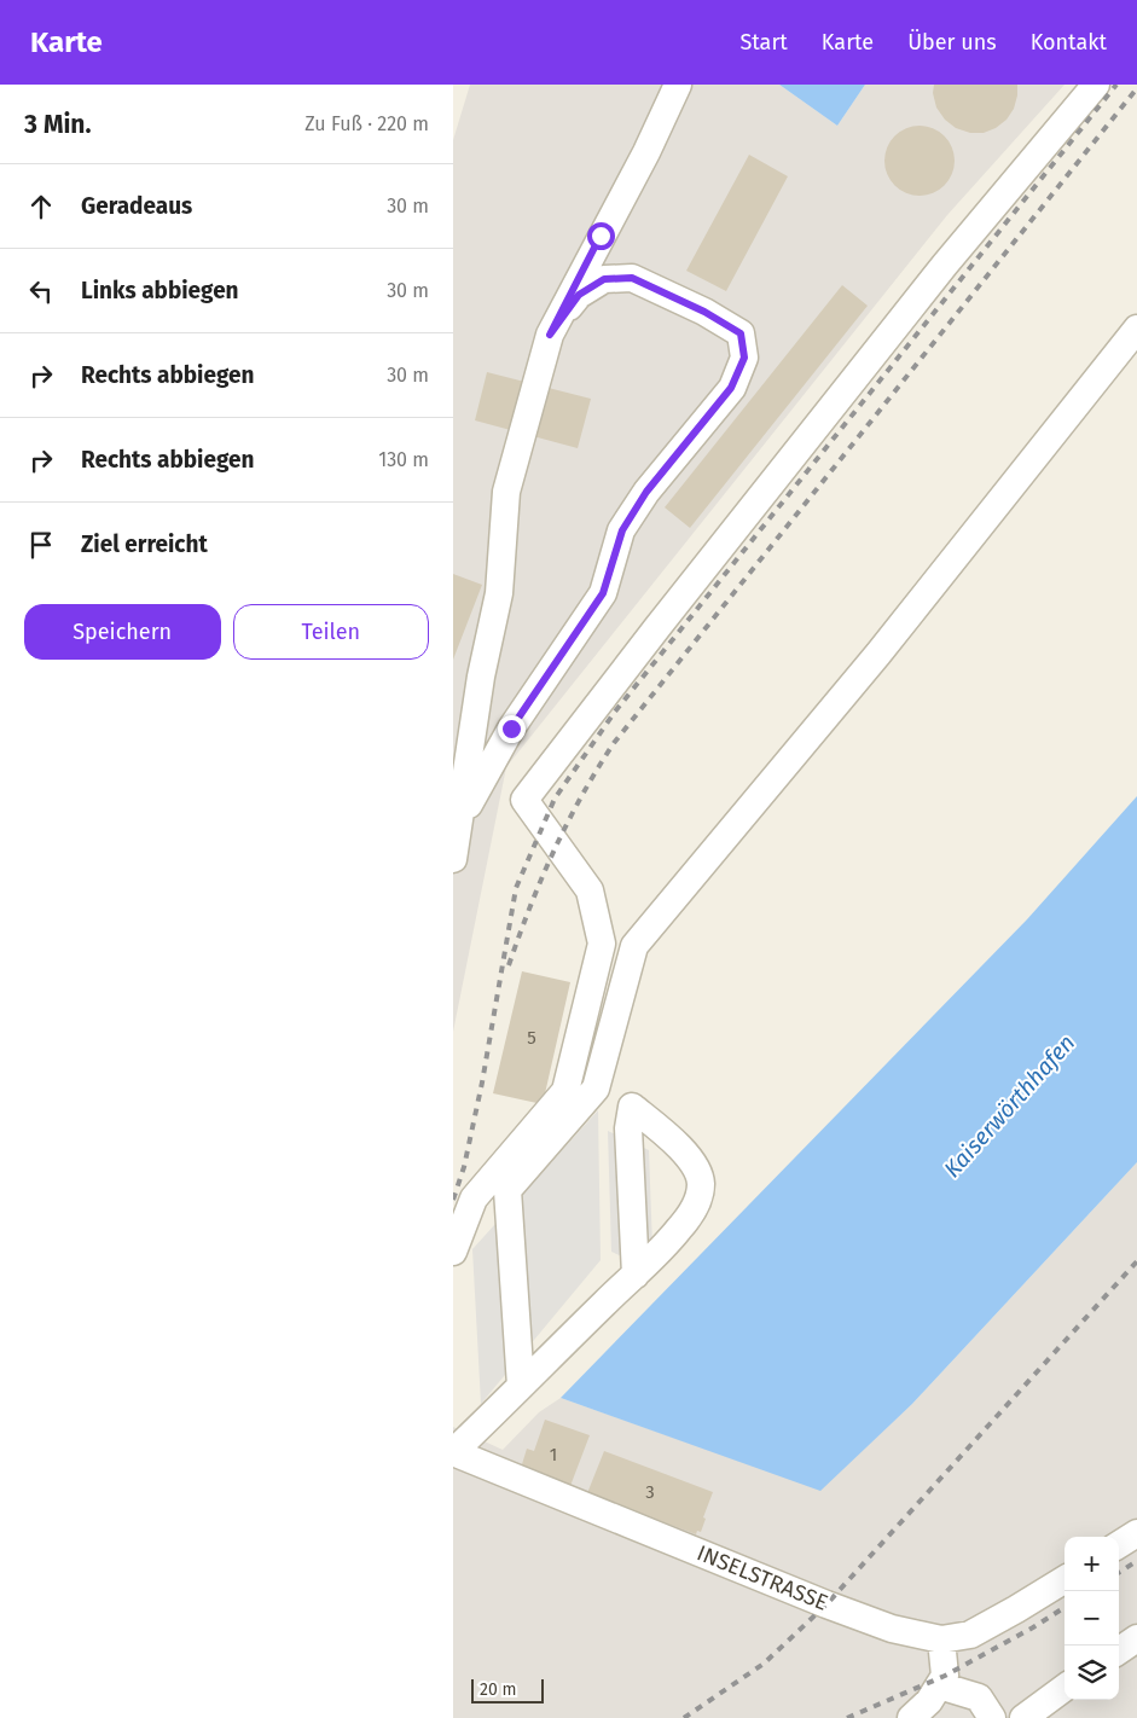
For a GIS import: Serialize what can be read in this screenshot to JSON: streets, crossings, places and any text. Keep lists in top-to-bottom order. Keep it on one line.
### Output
{"streets":{"street":["INSELSTRASSE"]},"water":["Kaiserwörthhafen"],"house_numbers":["5","1","3"],"scale_bar":"20 m","page":{"header":"Karte","nav":["Start","Karte","Über uns","Kontakt"],"heading":["3 Min.","Zu Fuß · 220 m"],"list":[["Geradeaus","30 m"],["Links abbiegen","30 m"],["Rechts abbiegen","30 m"],["Rechts abbiegen","130 m"],"Ziel erreicht"],"buttons":["Speichern","Teilen"],"map_buttons":["+","−"],"scale":"20 m"}}
